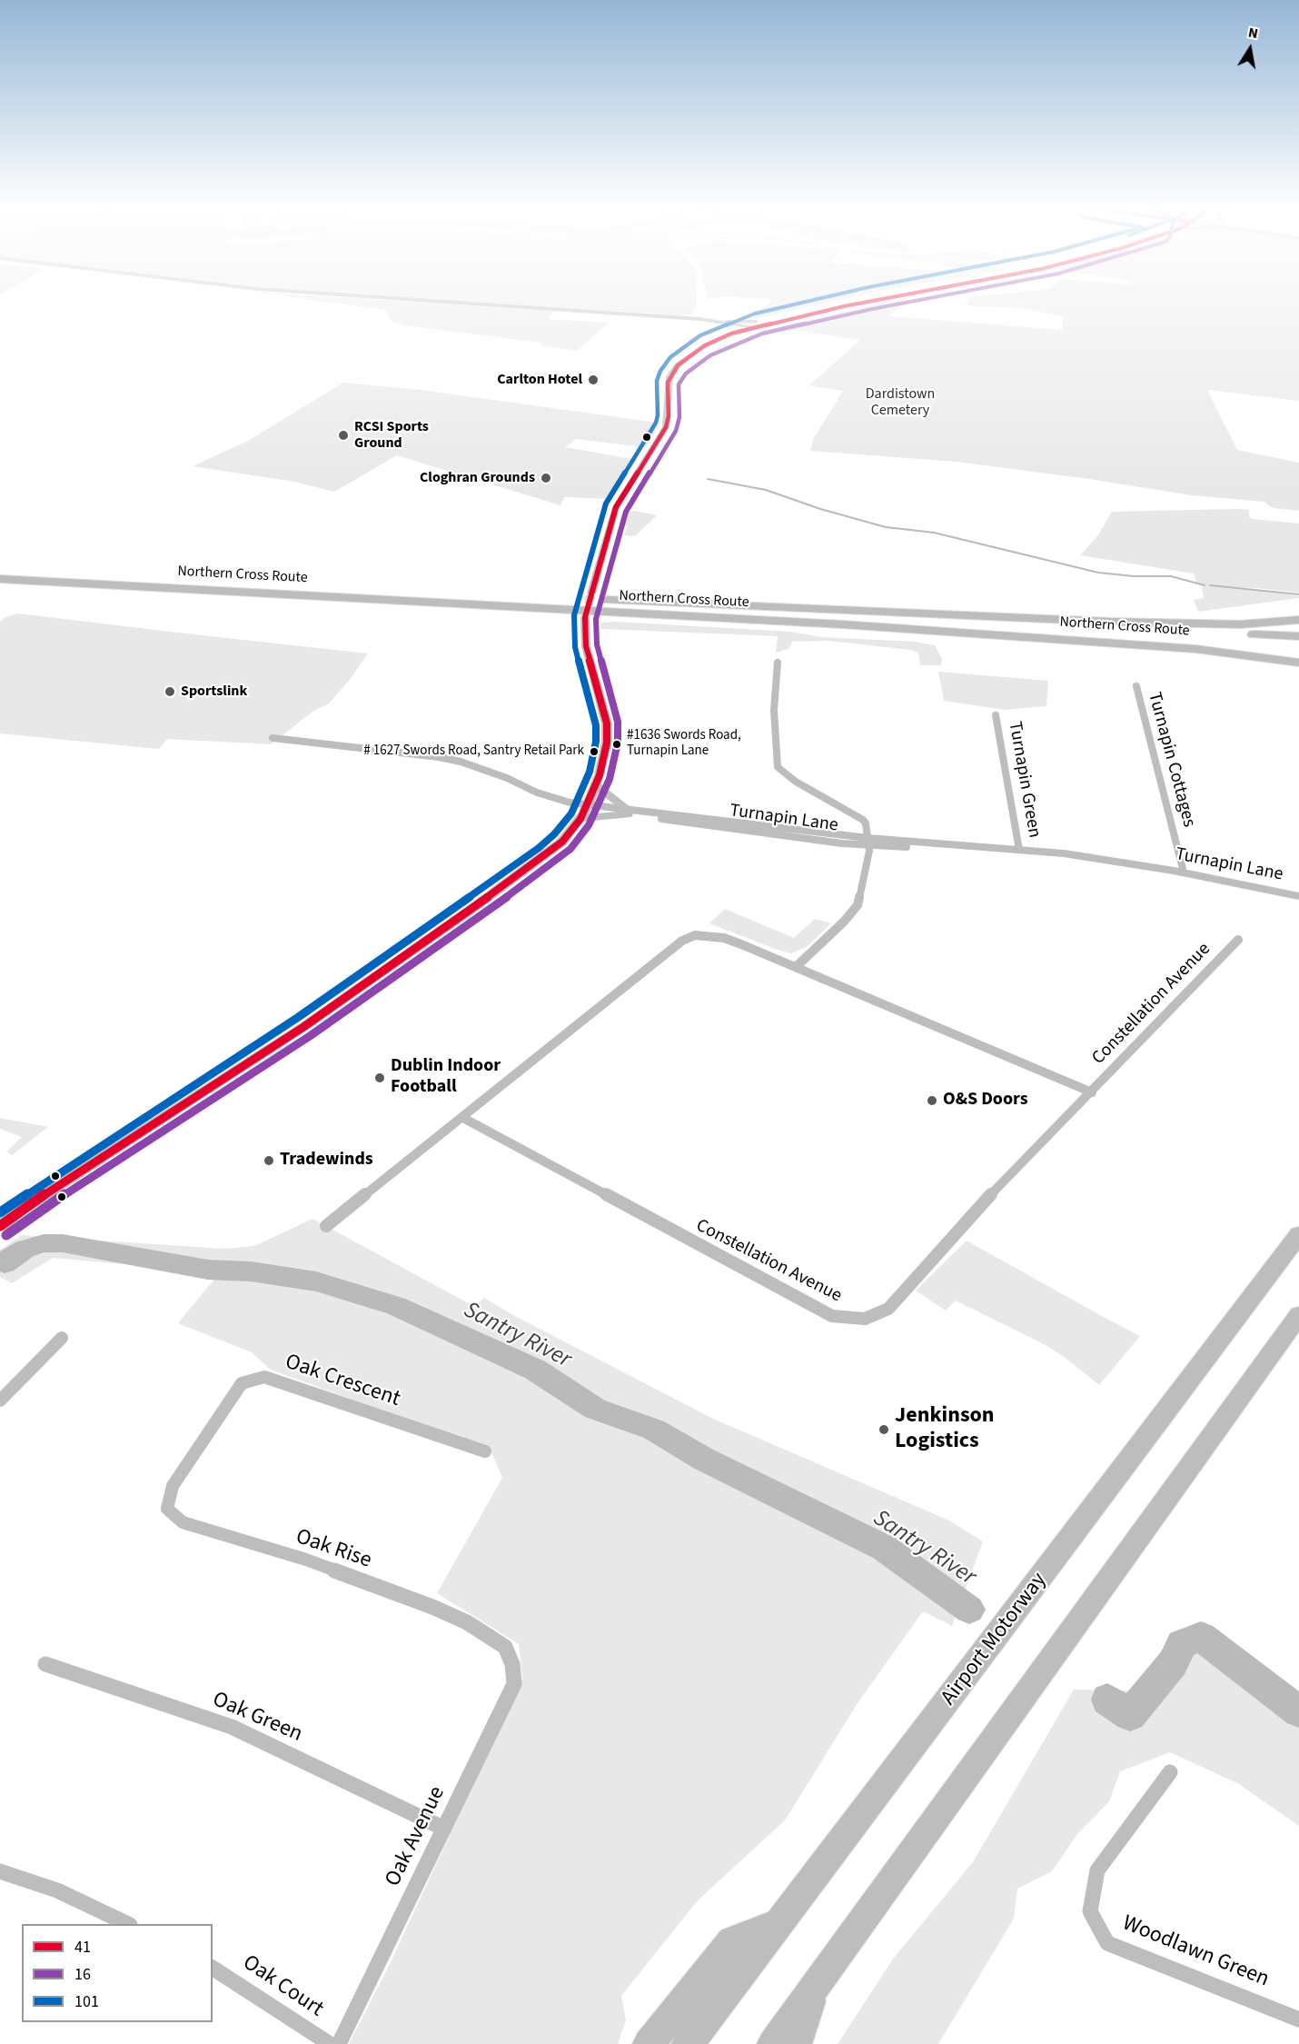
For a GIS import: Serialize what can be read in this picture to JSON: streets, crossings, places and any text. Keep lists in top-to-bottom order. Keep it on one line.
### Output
{"streets":{"highway":["Northern Cross Route","Airport Motorway"],"street":["Turnapin Cottages","Turnapin Green","Turnapin Lane","Constellation Avenue","Oak Crescent","Oak Rise","Oak Green","Oak Avenue","Woodlawn Green","Oak Court"]},"crossings":[["Turnapin Cottages","Turnapin Lane"],["Turnapin Green","Turnapin Lane"],["Oak Crescent","Oak Rise"],["Oak Rise","Oak Avenue"],["Oak Green","Oak Avenue"]],"water":["Santry River"],"parks":["Dardistown Cemetery"],"places":["Carlton Hotel","RCSI Sports Ground","Cloghran Grounds","Sportslink","#1636 Swords Road, Turnapin Lane","# 1627 Swords Road, Santry Retail Park","Dublin Indoor Football","O&S Doors","Tradewinds","Jenkinson Logistics"],"lines":["transit line 41","transit line 16","transit line 101"],"legend":["41","16","101"],"north":"top"}
